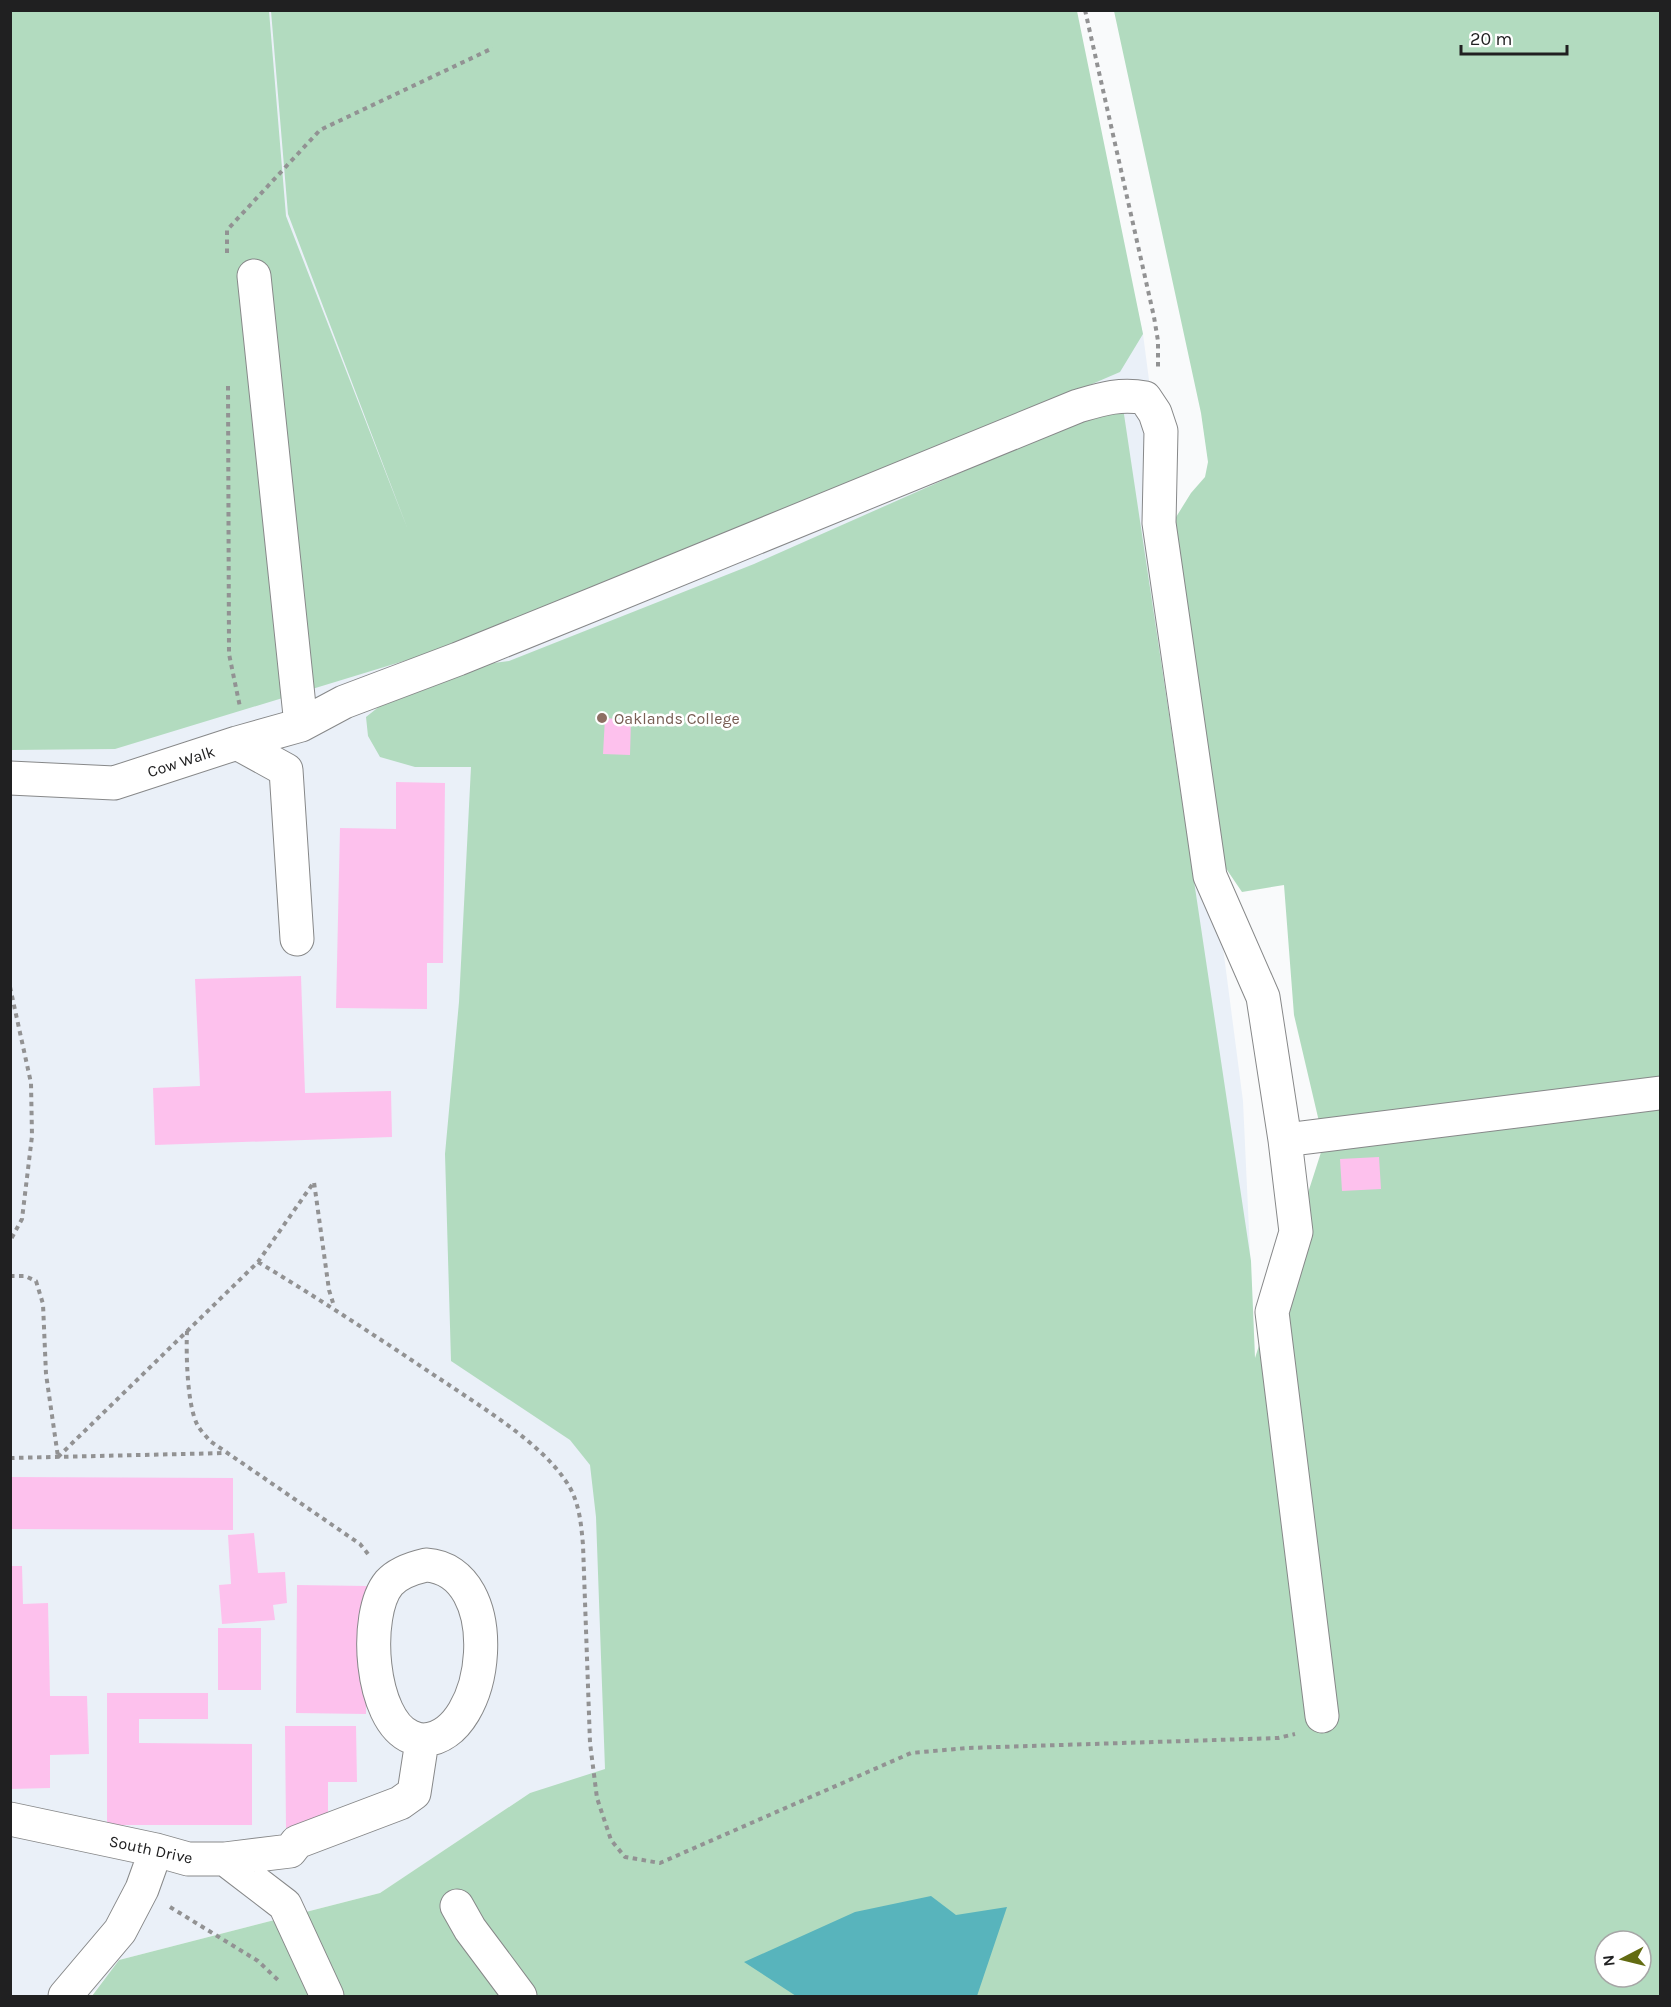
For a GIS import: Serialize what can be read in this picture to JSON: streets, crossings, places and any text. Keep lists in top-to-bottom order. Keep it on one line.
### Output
{"streets":{"lane":["Cow Walk","South Drive"]},"places":["Oaklands College"],"scale_bar":"20 m","north":"left"}
